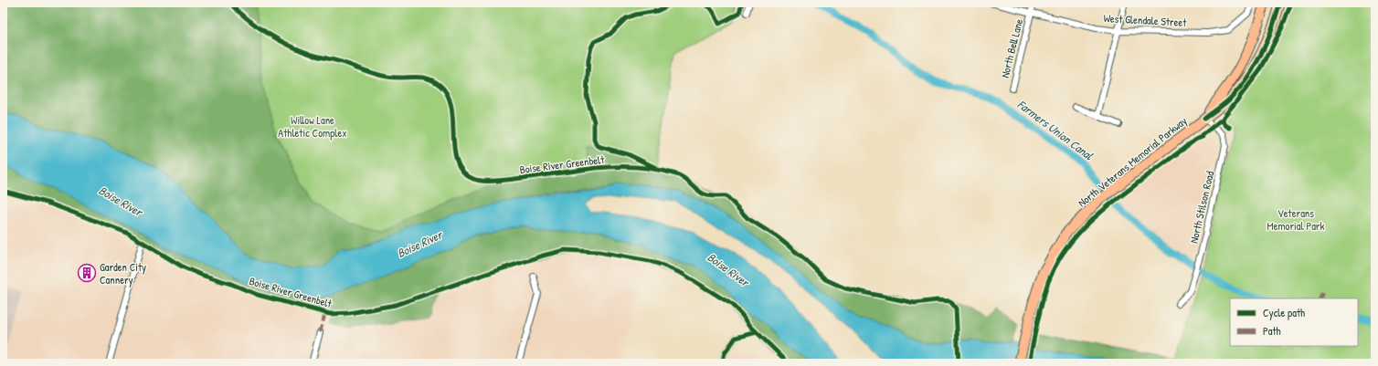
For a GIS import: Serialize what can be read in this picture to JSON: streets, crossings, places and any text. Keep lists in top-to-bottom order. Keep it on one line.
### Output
{"streets":{"main road":["North Veterans Memorial Parkway"],"street":["West Glendale Street","North Bell Lane","North Stilson Road"],"cycle path":["Boise River Greenbelt"]},"crossings":[["West Glendale Street","North Bell Lane"],["North Veterans Memorial Parkway","North Stilson Road"]],"water":["Farmers Union Canal","Boise River"],"parks":["Willow Lane Athletic Complex","Veterans Memorial Park"],"places":{"building":["Garden City Cannery"]},"legend":["Cycle path","Path"]}
